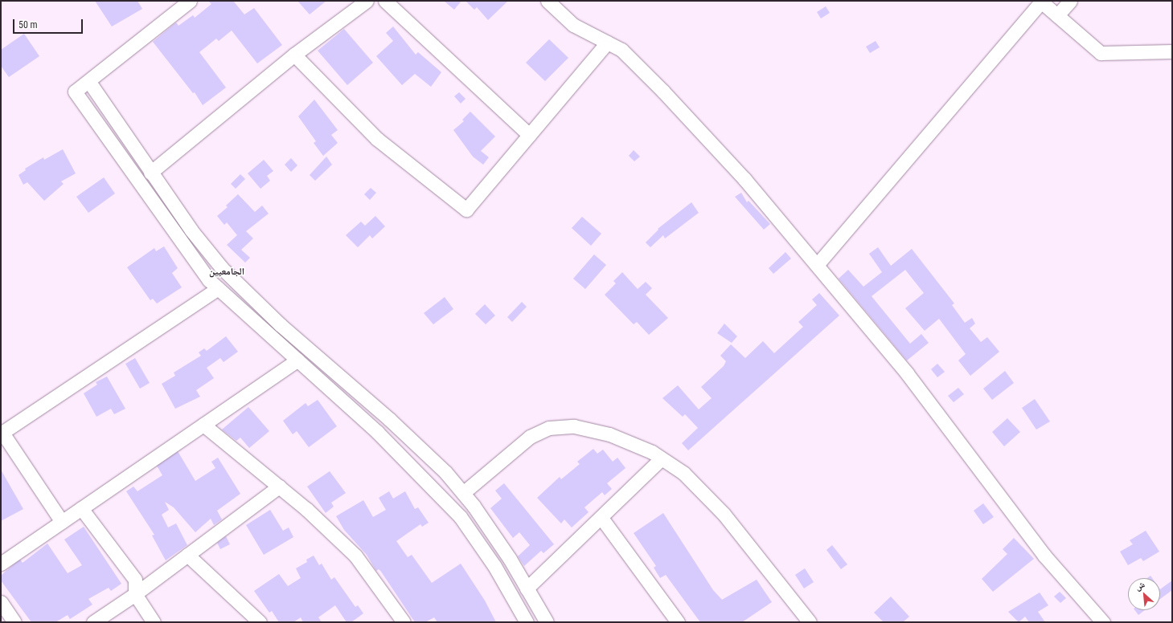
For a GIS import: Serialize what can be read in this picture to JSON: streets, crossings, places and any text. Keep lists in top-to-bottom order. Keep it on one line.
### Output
{"districts":["الجامعيين"],"scale_bar":"50 m","north":"top left"}
